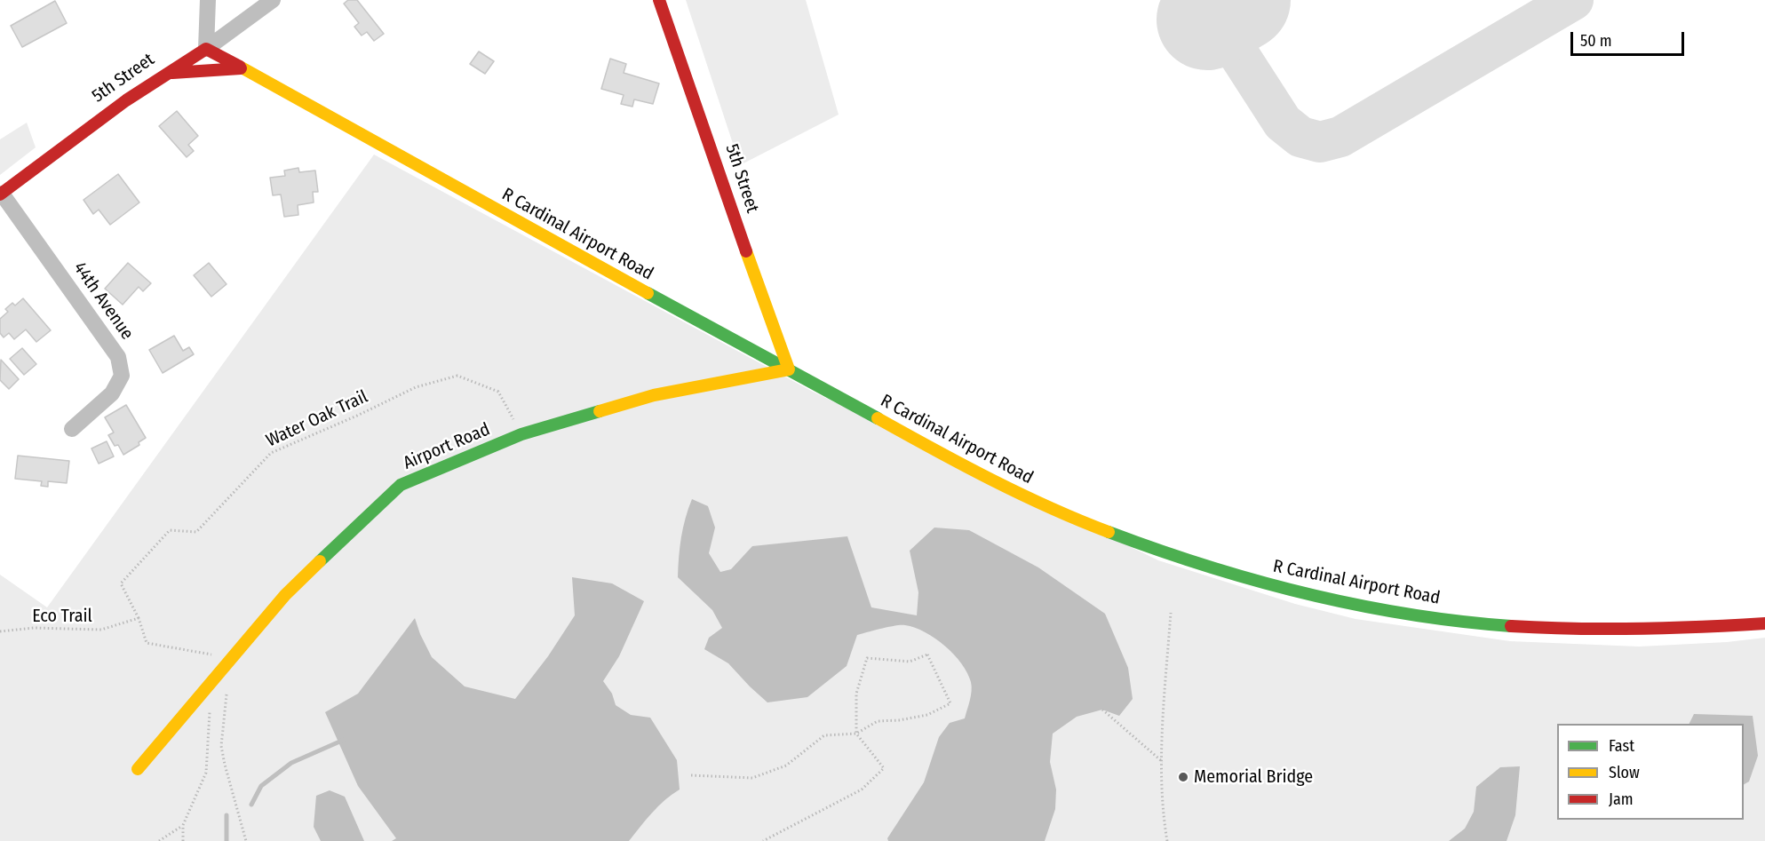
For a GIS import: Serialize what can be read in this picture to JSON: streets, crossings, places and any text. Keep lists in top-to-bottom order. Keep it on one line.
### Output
{"streets":{"main road":["5th Street","R Cardinal Airport Road","Airport Road"],"street":["44th Avenue"],"path":["Water Oak Trail","Eco Trail"]},"crossings":[["5th Street","R Cardinal Airport Road"],["5th Street","44th Avenue"],["5th Street","Airport Road"],["R Cardinal Airport Road","Airport Road"],["Water Oak Trail","Airport Road"],["Water Oak Trail","Eco Trail"]],"places":["Memorial Bridge"],"legend":["Fast","Slow","Jam"],"scale_bar":"50 m"}
